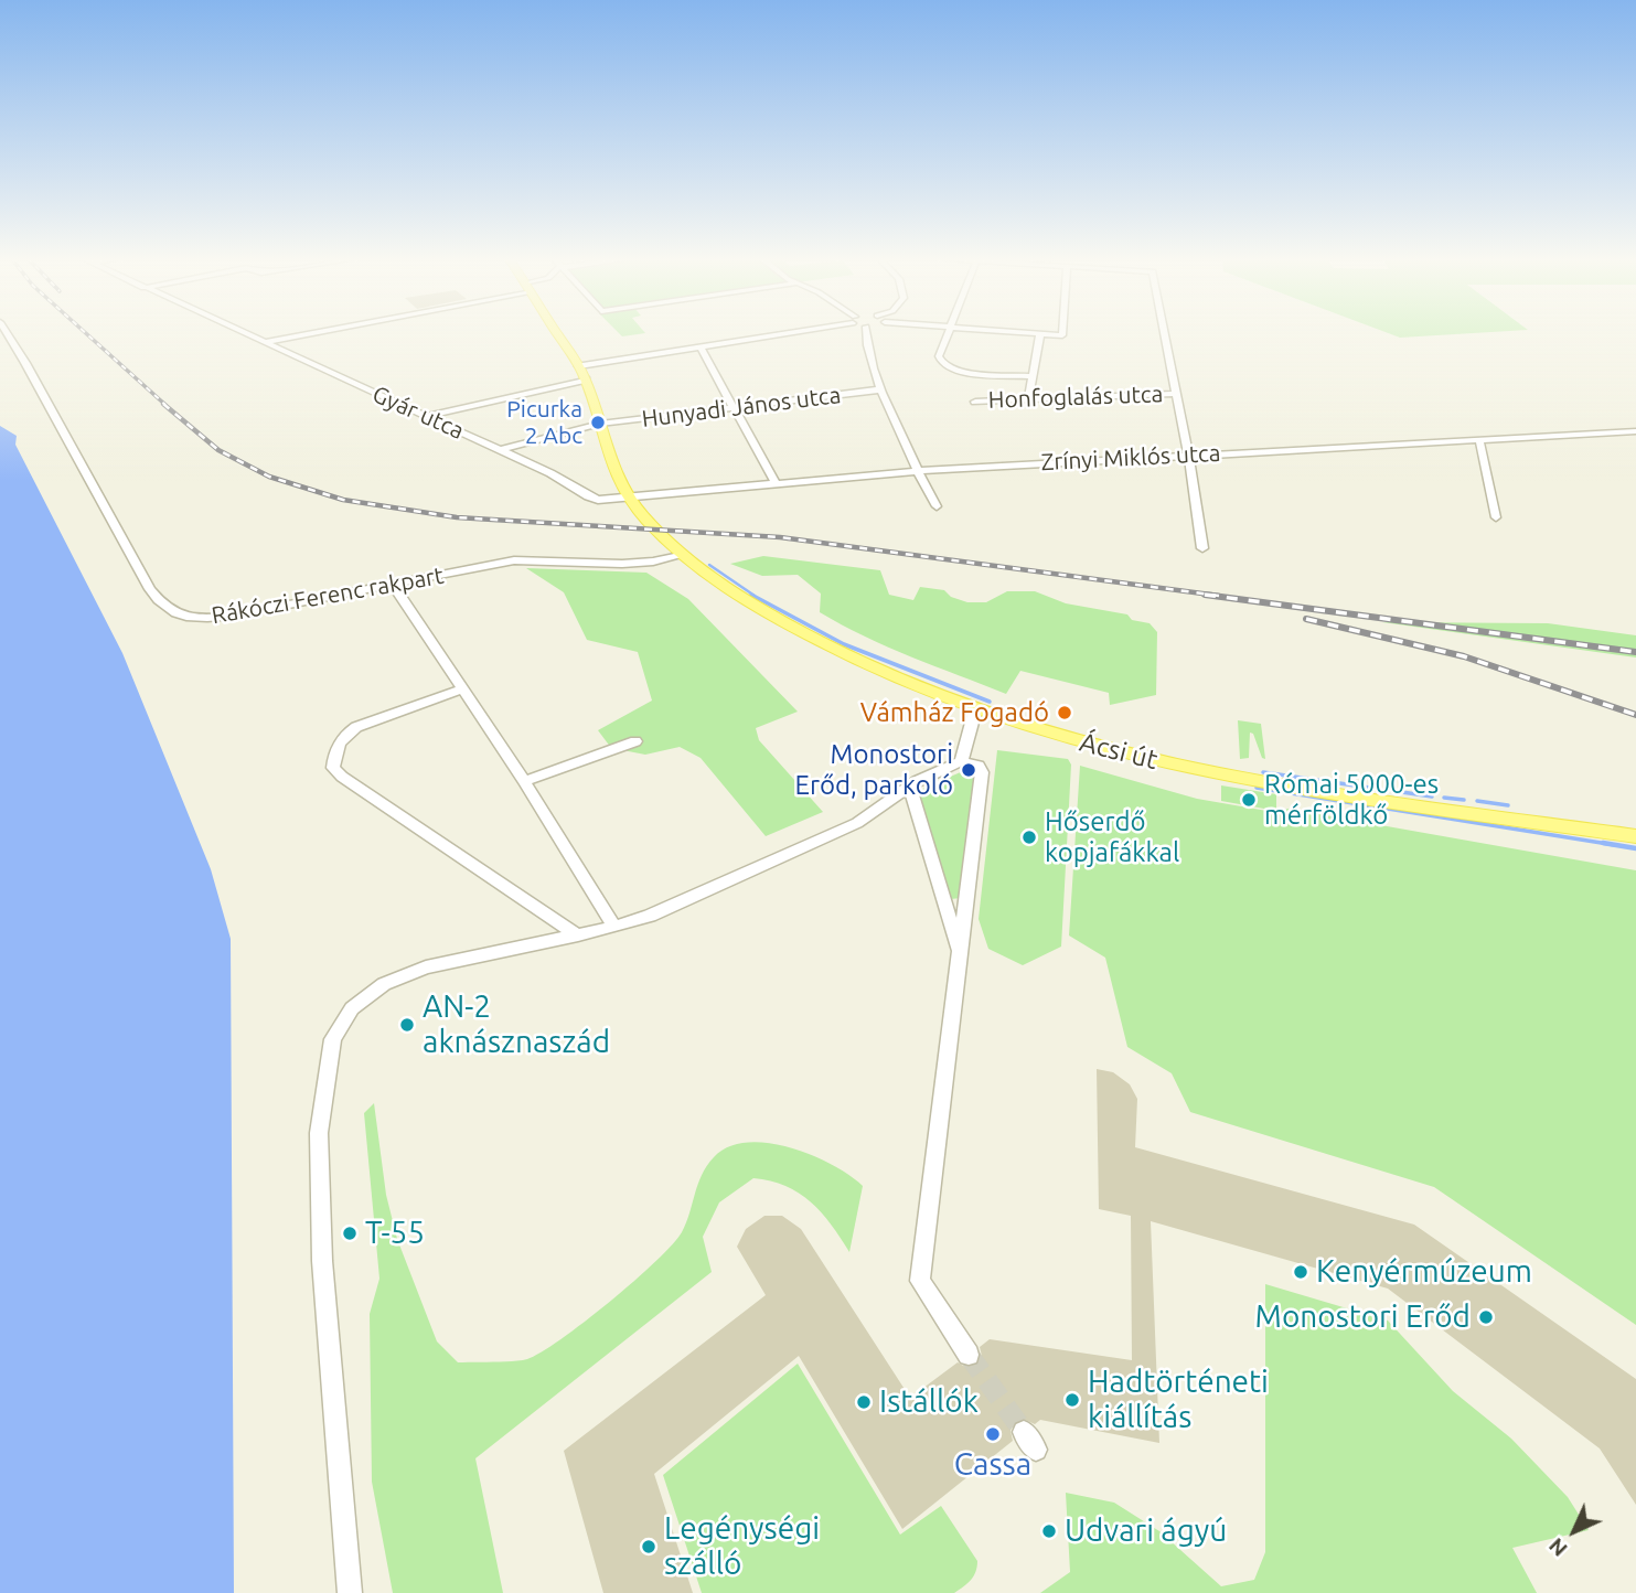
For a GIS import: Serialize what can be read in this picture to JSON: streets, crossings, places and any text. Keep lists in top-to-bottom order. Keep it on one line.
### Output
{"streets":{"main road":["Ácsi út"],"street":["Honfoglalás utca","Hunyadi János utca","Gyár utca","Zrínyi Miklós utca","Rákóczi Ferenc rakpart"]},"crossings":[["Hunyadi János utca","Ácsi út"],["Gyár utca","Zrínyi Miklós utca"],["Gyár utca","Ácsi út"],["Zrínyi Miklós utca","Ácsi út"],["Rákóczi Ferenc rakpart","Ácsi út"]],"places":["Picurka 2 Abc","Vámház Fogadó","Monostori Erőd, parkoló","Római 5000-es mérföldkő","Hőserdő kopjafákkal","AN-2 aknásznaszád","T-55","Kenyérmúzeum","Monostori Erőd","Hadtörténeti kiállítás","Istállók","Cassa","Udvari ágyú","Legénységi szálló"],"north":"bottom left"}
